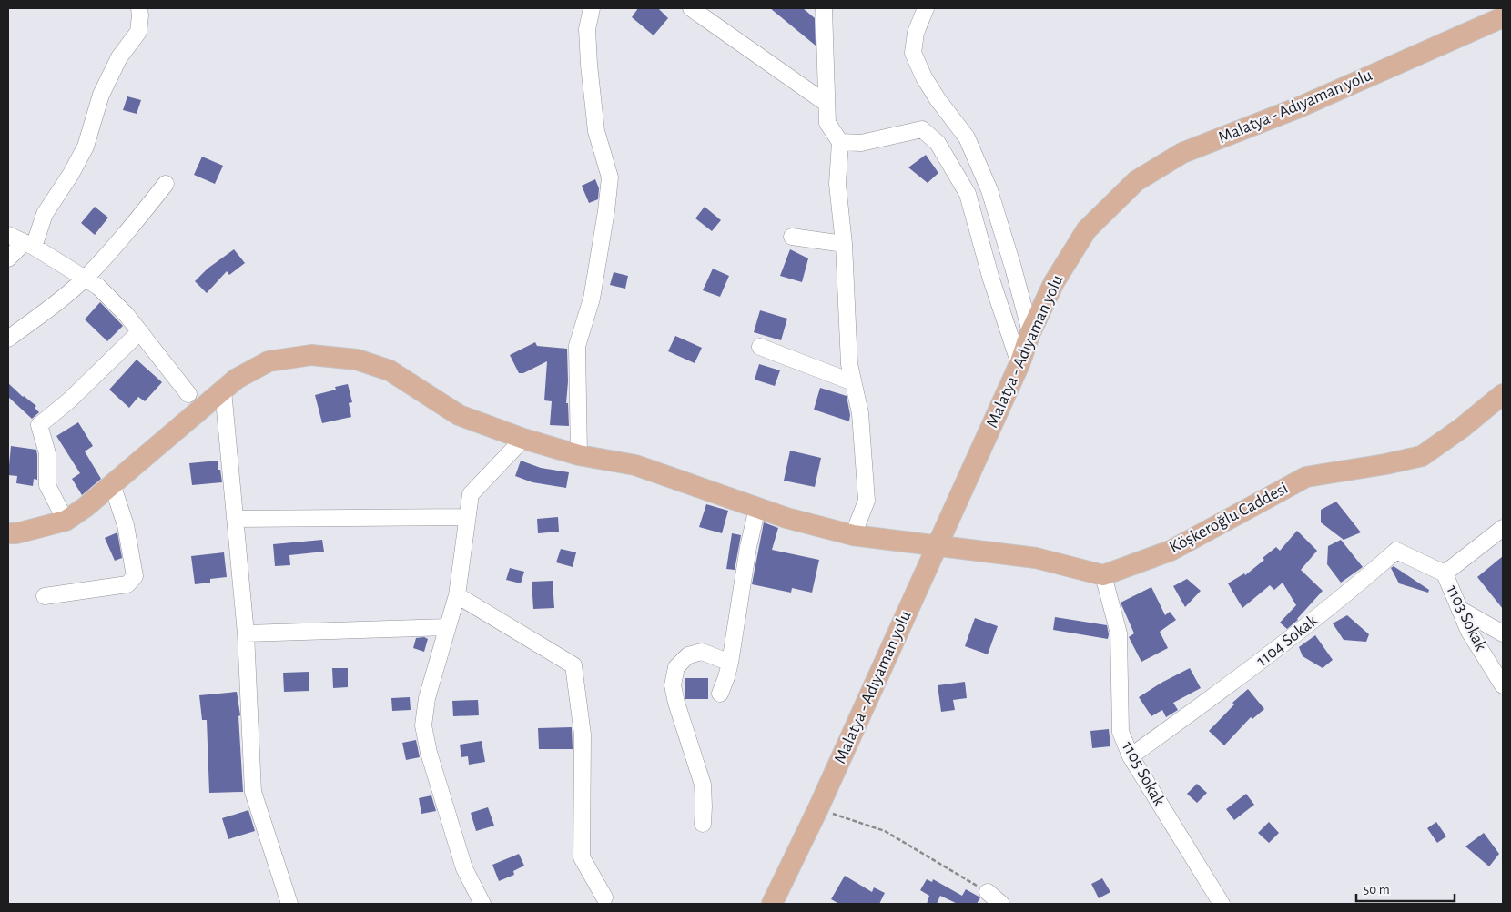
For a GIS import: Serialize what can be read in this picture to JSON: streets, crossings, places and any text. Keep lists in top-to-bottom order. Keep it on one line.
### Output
{"streets":{"main road":["Malatya - Adıyaman yolu","Köşkeroğlu Caddesi"],"street":["1103 Sokak","1104 Sokak","1105 Sokak"]},"crossings":[["Köşkeroğlu Caddesi","1105 Sokak"],["1103 Sokak","1104 Sokak"],["1104 Sokak","1105 Sokak"]],"scale_bar":"50 m"}
